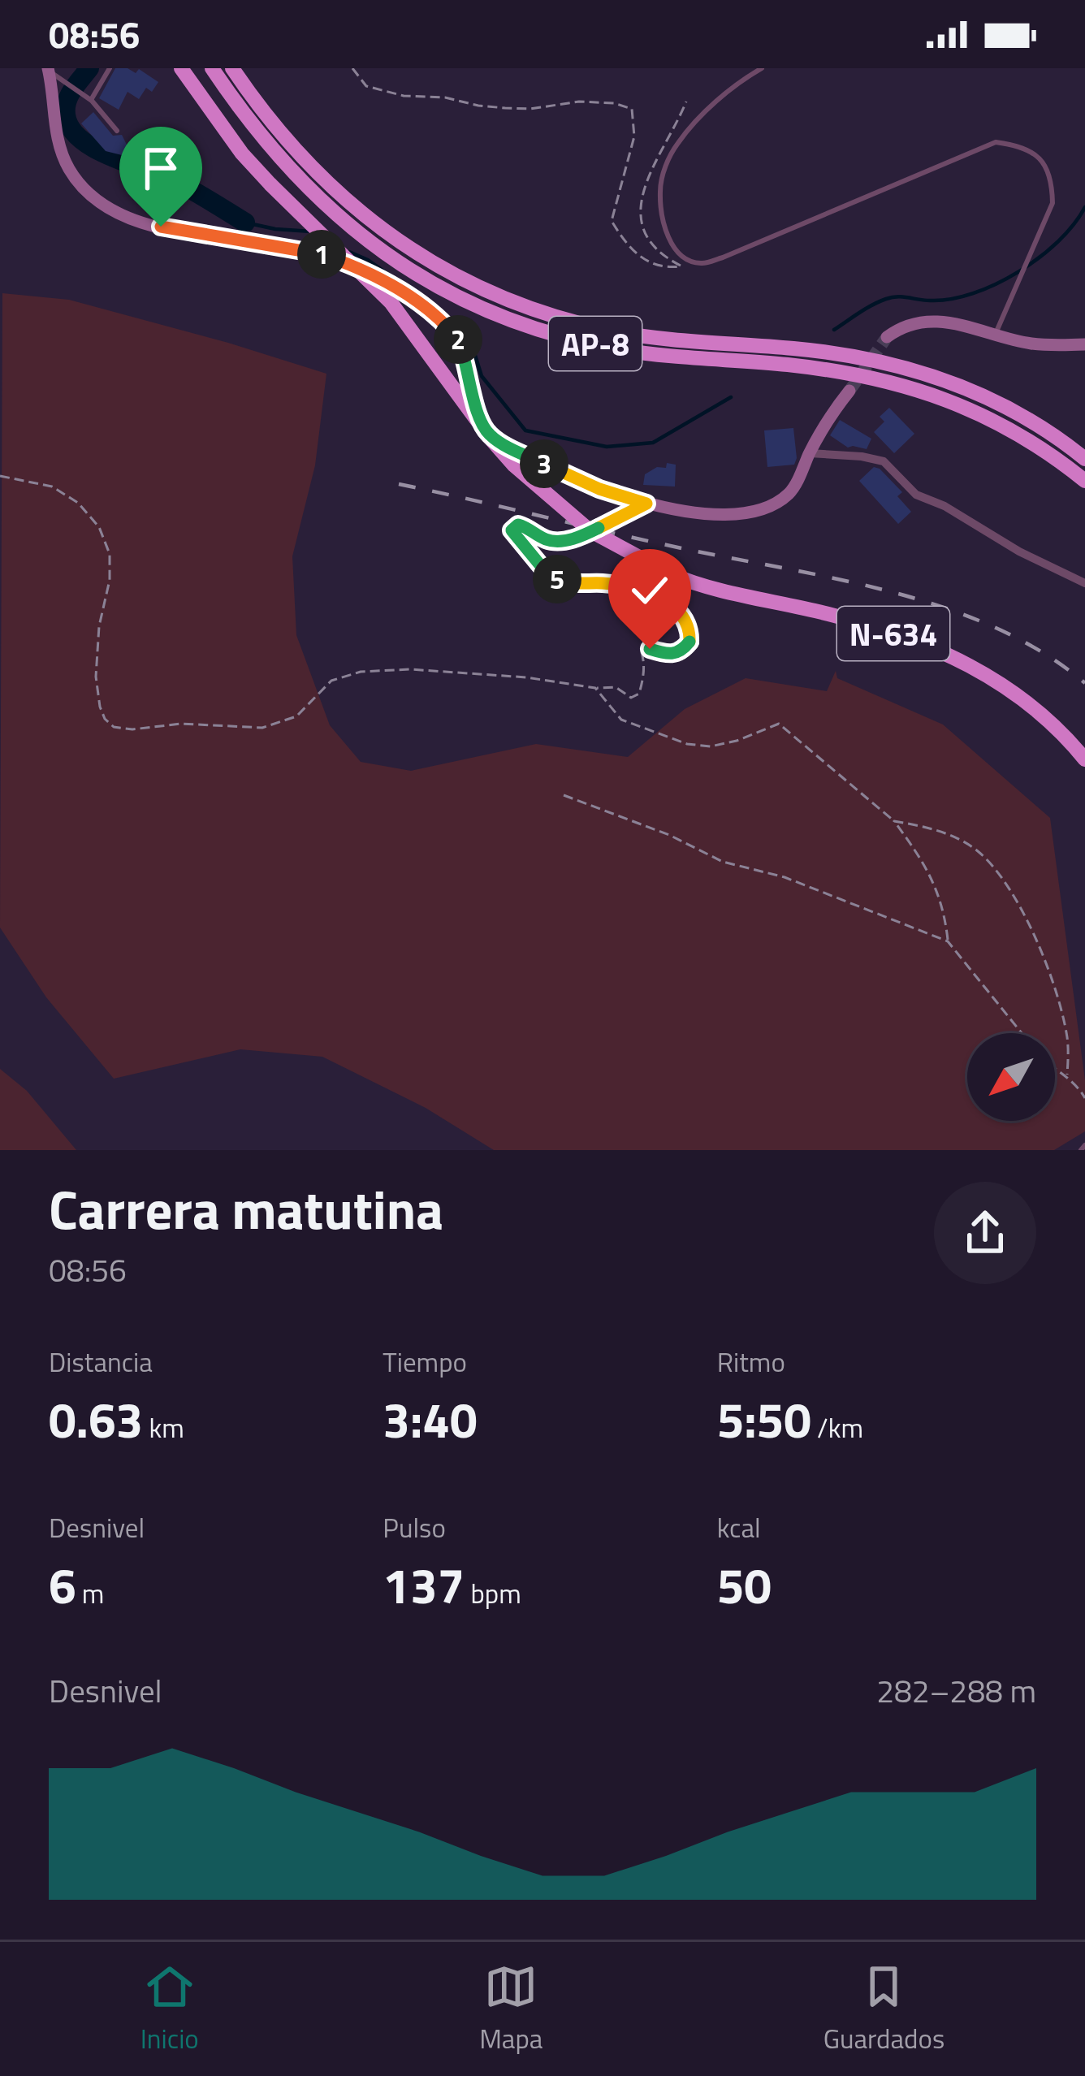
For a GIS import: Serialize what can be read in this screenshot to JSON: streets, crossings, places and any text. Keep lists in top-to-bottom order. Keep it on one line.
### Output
{"streets":{"highway":["AP-8","N-634"]},"north":"bottom left","page":{"status":"08:56","pins":["1","2","3","5"],"heading":["Carrera matutina","08:56"],"stats":[["Distancia","0.63 km"],["Tiempo","3:40"],["Ritmo","5:50 /km"],["Desnivel","6 m"],["Pulso","137 bpm"],["kcal","50"]],"chart":["Desnivel","282–288 m"],"tabs":["Inicio","Mapa","Guardados"]}}
